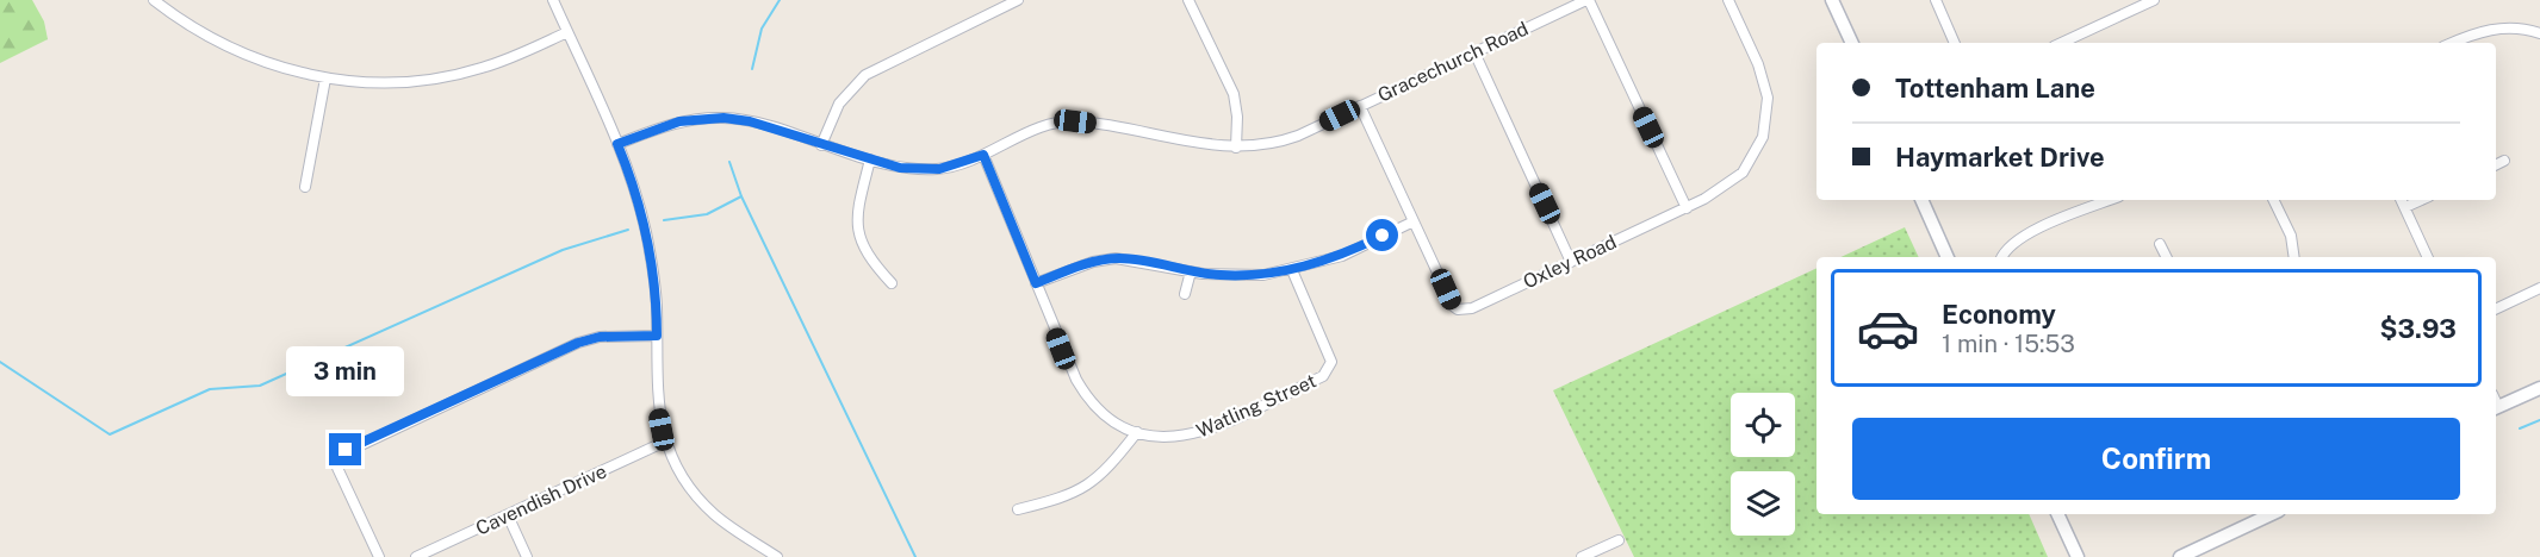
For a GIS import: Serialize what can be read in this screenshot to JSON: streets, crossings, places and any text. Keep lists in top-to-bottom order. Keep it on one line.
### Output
{"streets":{"street":["Gracechurch Road","Oxley Road","Watling Street","Cavendish Drive"]},"crossings":[["Gracechurch Road","Watling Street"]],"page":{"banner":["Tottenham Lane","Haymarket Drive"],"list":[{"name":"Economy","note":"1 min · 15:53","value":"$3.93"}],"bubble":"3 min","buttons":"Confirm"}}
